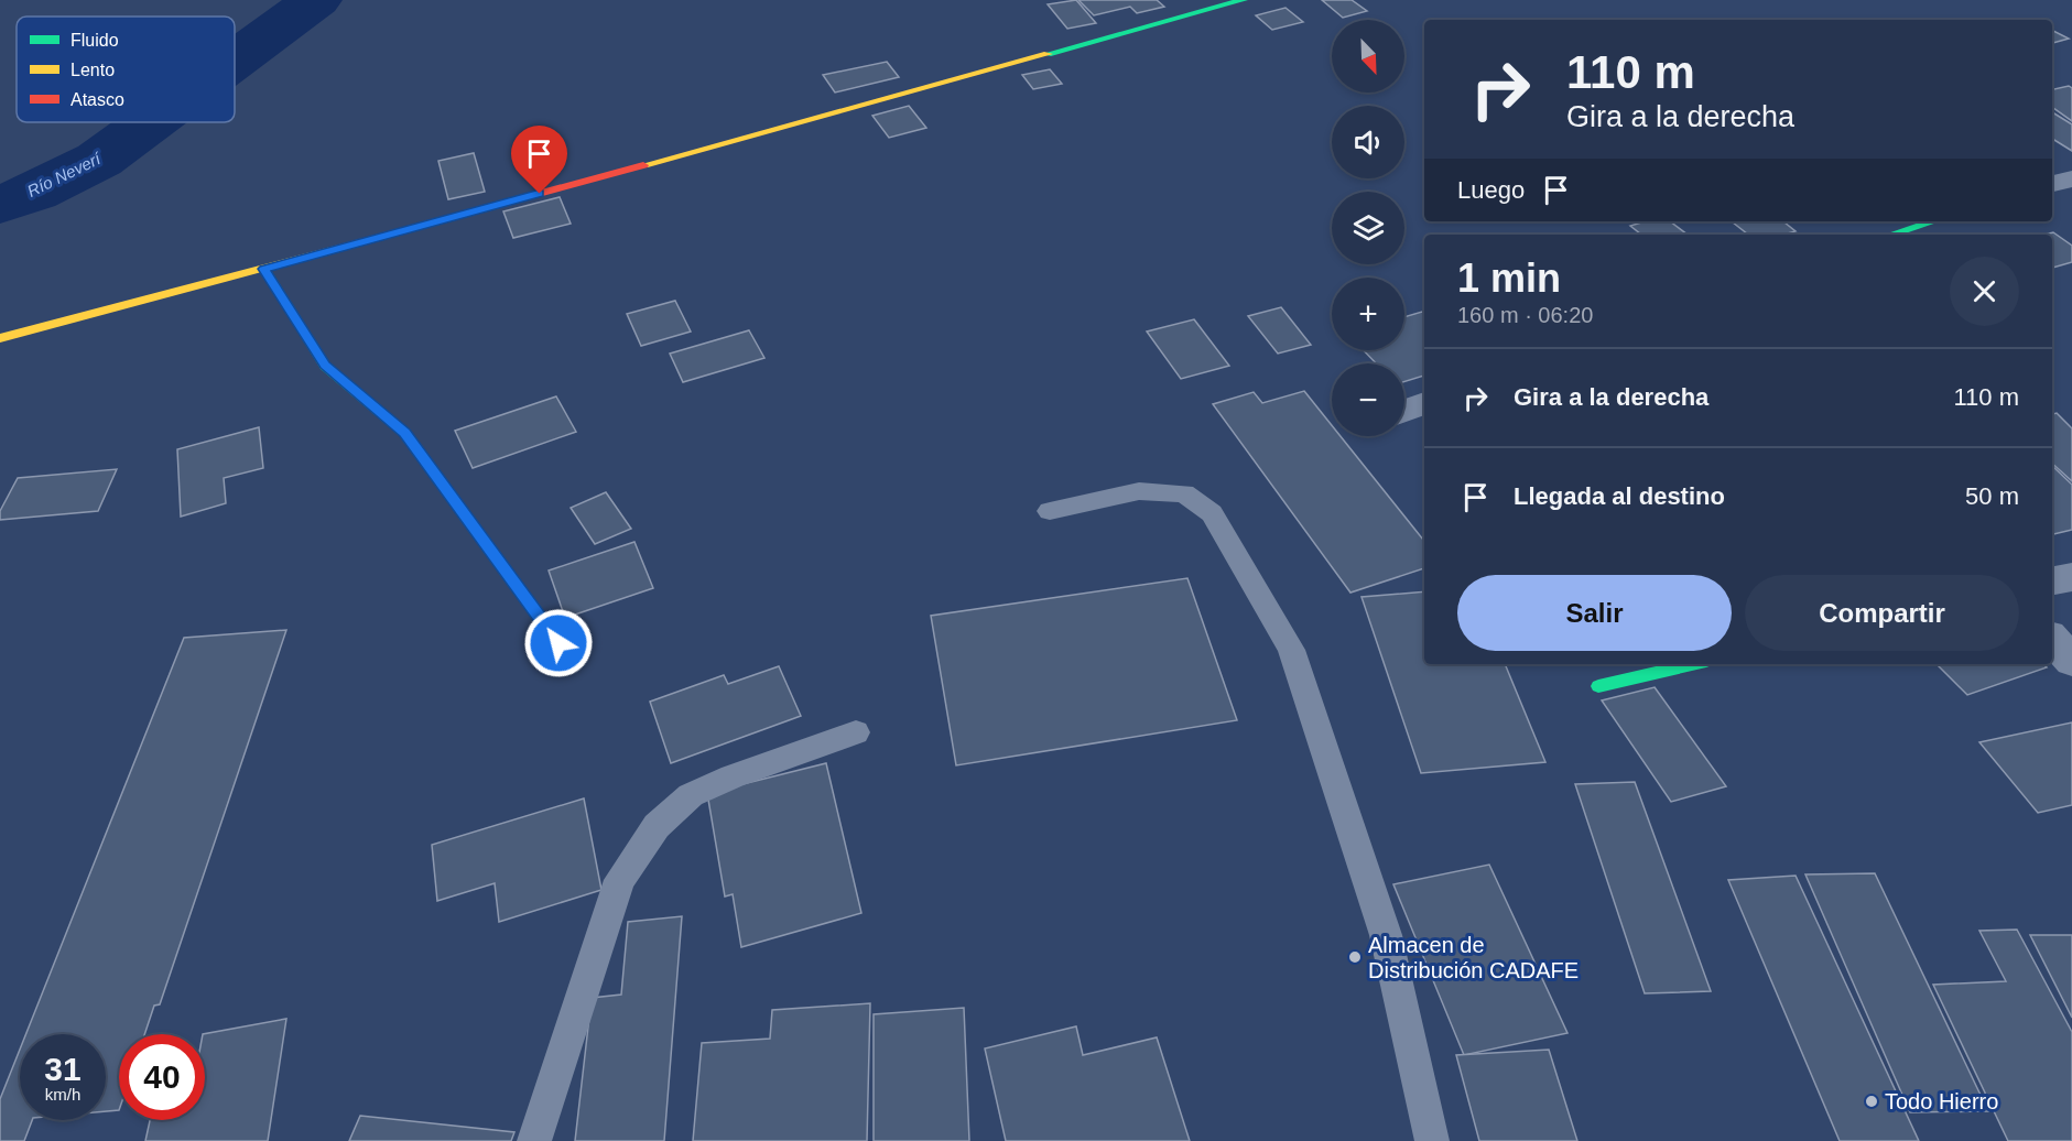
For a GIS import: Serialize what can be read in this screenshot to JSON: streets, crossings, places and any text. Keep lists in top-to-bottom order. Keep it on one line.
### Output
{"water":["Río Neverí"],"places":["Almacen de Distribución CADAFE","Todo Hierro"],"legend":["Fluido","Lento","Atasco"],"north":"bottom right","page":{"map_buttons":["+","−"],"turn":["110 m","Gira a la derecha"],"then":"Luego","heading":["1 min","160 m · 06:20"],"list":[{"name":"Gira a la derecha","value":"110 m"},{"name":"Llegada al destino","value":"50 m"}],"buttons":["Salir","Compartir"],"speed":"31 km/h","limit":"40"}}
